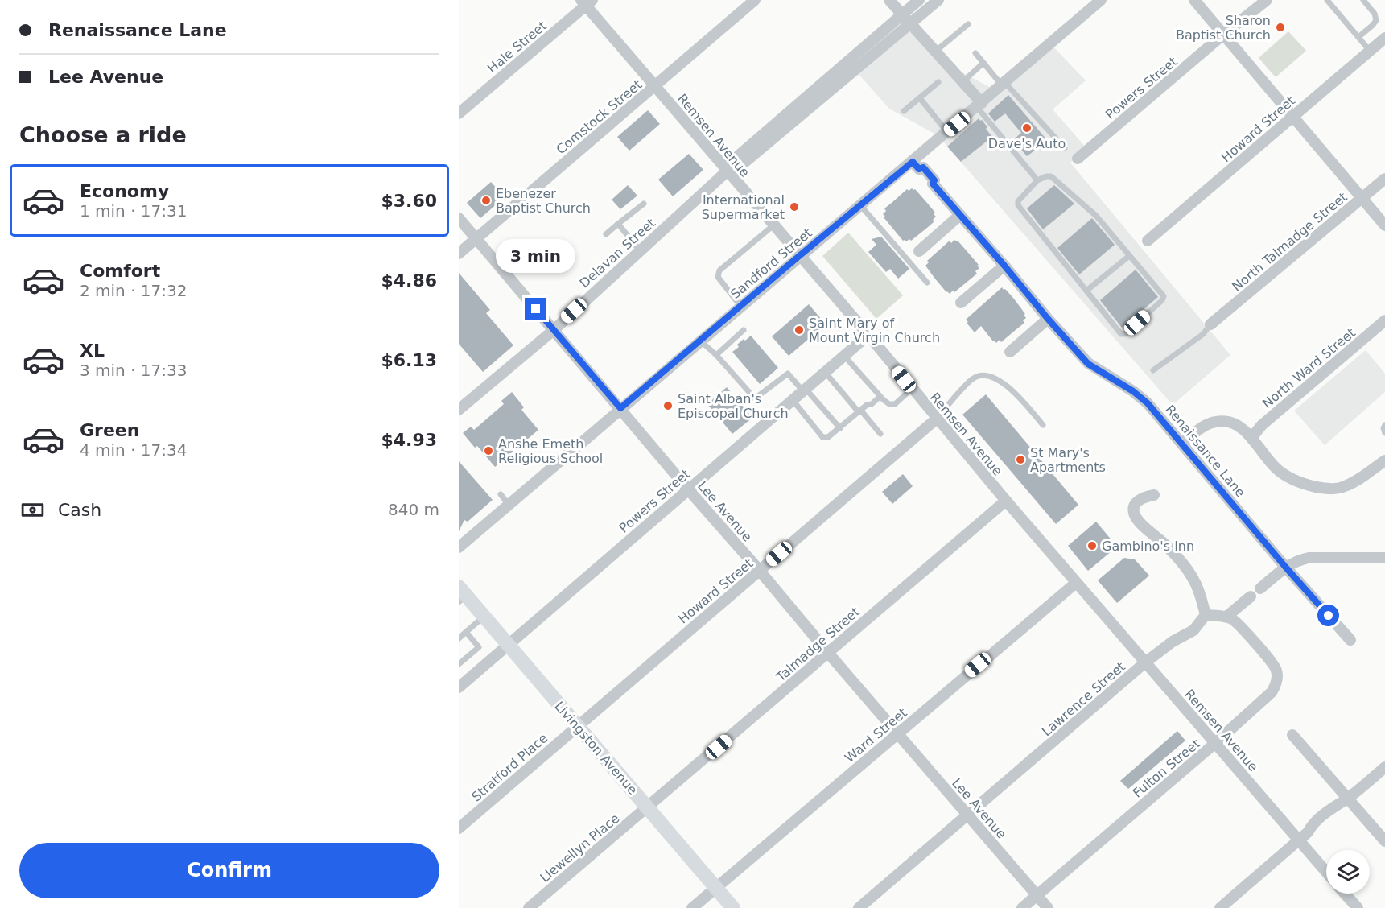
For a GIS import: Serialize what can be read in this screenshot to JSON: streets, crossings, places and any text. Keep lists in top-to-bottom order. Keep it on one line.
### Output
{"streets":{"main road":["Livingston Avenue"],"street":["Hale Street","Powers Street","Comstock Street","Howard Street","Remsen Avenue","North Talmadge Street","Delavan Street","Sandford Street","North Ward Street","Renaissance Lane","Lee Avenue","Talmadge Street","Lawrence Street","Ward Street","Stratford Place","Fulton Street","Llewellyn Place"]},"crossings":[["Hale Street","Remsen Avenue"],["Powers Street","Remsen Avenue"],["Powers Street","Lee Avenue"],["Powers Street","Livingston Avenue"],["Comstock Street","Remsen Avenue"],["Comstock Street","Lee Avenue"],["Howard Street","Remsen Avenue"],["Howard Street","Lee Avenue"],["Howard Street","Livingston Avenue"],["Howard Street","Stratford Place"],["Remsen Avenue","Delavan Street"],["Remsen Avenue","Sandford Street"],["Remsen Avenue","Talmadge Street"],["Remsen Avenue","Lawrence Street"],["Remsen Avenue","Ward Street"],["Remsen Avenue","Fulton Street"],["Delavan Street","Lee Avenue"],["Sandford Street","Renaissance Lane"],["Sandford Street","Lee Avenue"],["Lee Avenue","Talmadge Street"],["Lee Avenue","Lawrence Street"],["Lee Avenue","Ward Street"],["Lee Avenue","Fulton Street"],["Talmadge Street","Livingston Avenue"],["Talmadge Street","Llewellyn Place"],["Ward Street","Livingston Avenue"],["Livingston Avenue","Stratford Place"],["Livingston Avenue","Llewellyn Place"]],"places":["Sharon Baptist Church","Dave's Auto","Ebenezer Baptist Church","International Supermarket","Saint Mary of Mount Virgin Church","Saint Alban's Episcopal Church","Anshe Emeth Religious School","St Mary's Apartments","Gambino's Inn"],"page":{"banner":["Renaissance Lane","Lee Avenue"],"heading":"Choose a ride","list":[{"name":"Economy","note":"1 min · 17:31","value":"$3.60"},{"name":"Comfort","note":"2 min · 17:32","value":"$4.86"},{"name":"XL","note":"3 min · 17:33","value":"$6.13"},{"name":"Green","note":"4 min · 17:34","value":"$4.93"}],"bubble":"3 min","pay":["Cash","840 m"],"buttons":"Confirm"}}
